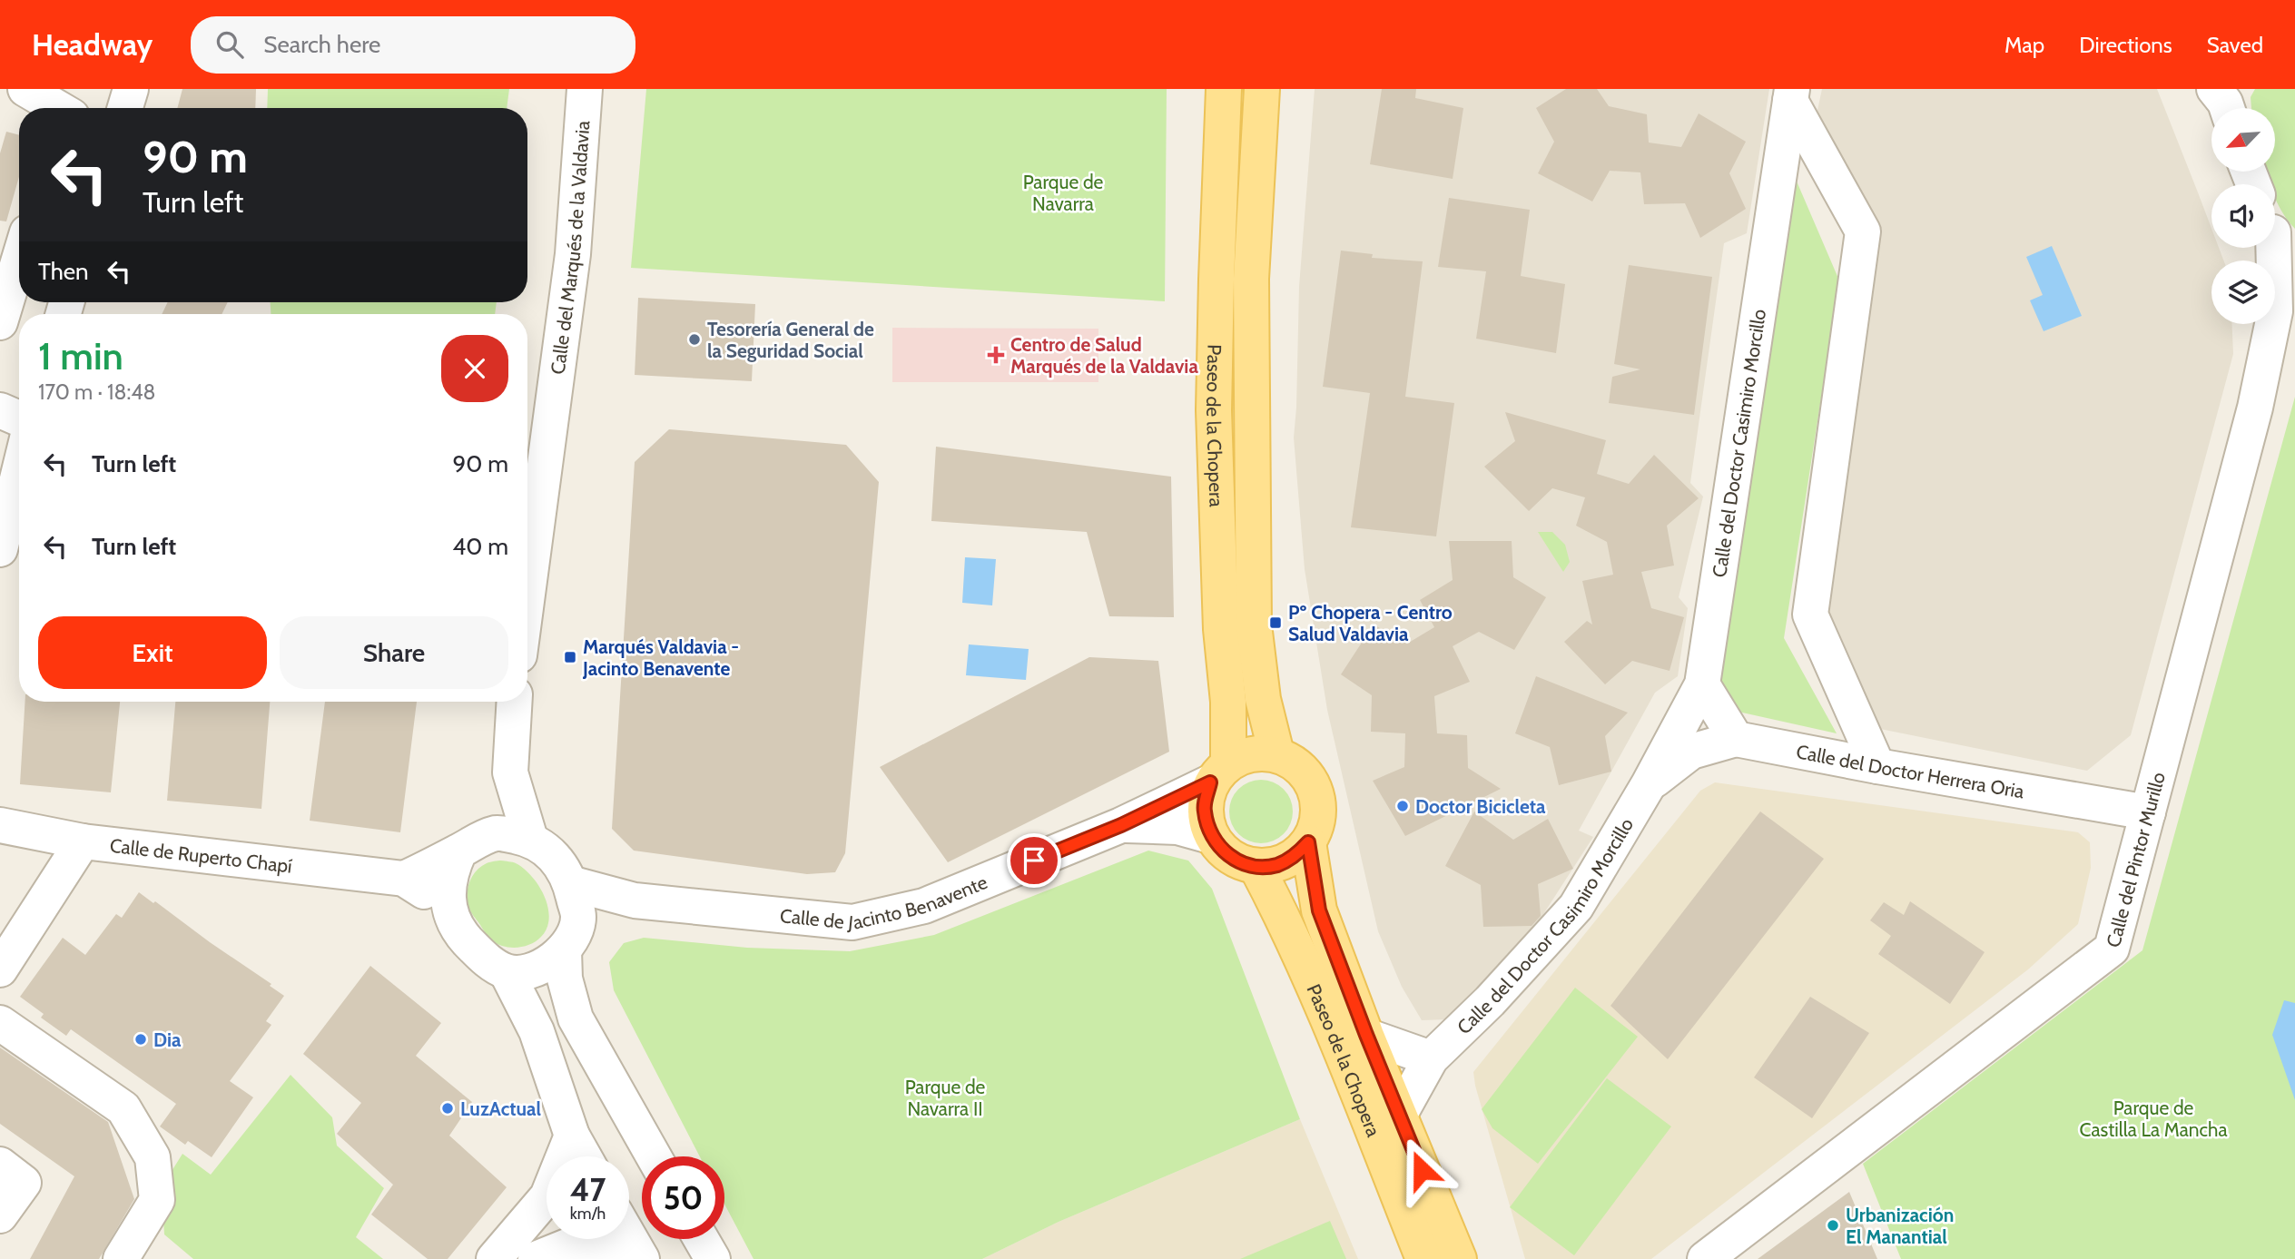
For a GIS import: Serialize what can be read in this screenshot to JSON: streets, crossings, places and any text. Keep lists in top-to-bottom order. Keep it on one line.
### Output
{"streets":{"main road":["Paseo de la Chopera"],"street":["Calle del Marqués de la Valdavia","Calle del Doctor Casimiro Morcillo","Calle del Doctor Herrera Oria","Calle de Ruperto Chapí","Calle del Pintor Murillo","Calle de Jacinto Benavente"]},"crossings":[["Paseo de la Chopera","Calle del Doctor Casimiro Morcillo"],["Paseo de la Chopera","Calle de Jacinto Benavente"],["Calle del Doctor Casimiro Morcillo","Calle del Doctor Herrera Oria"],["Calle del Doctor Herrera Oria","Calle del Pintor Murillo"],["Calle de Ruperto Chapí","Calle de Jacinto Benavente"]],"parks":["Parque de Navarra","Parque de Navarra II","Parque de Castilla La Mancha"],"places":{"other":["Tesorería General de la Seguridad Social","Doctor Bicicleta","Dia","LuzActual","Urbanización El Manantial"],"health":["Centro de Salud Marqués de la Valdavia"],"transit":["Pº Chopera - Centro Salud Valdavia","Marqués Valdavia - Jacinto Benavente"]},"north":"bottom left","page":{"header":"Headway","search":"Search here","nav":["Map","Directions","Saved"],"turn":["90 m","Turn left"],"then":"Then","heading":["1 min","170 m · 18:48"],"list":[{"name":"Turn left","value":"90 m"},{"name":"Turn left","value":"40 m"}],"buttons":["Exit","Share"],"speed":"47 km/h","limit":"50"}}
